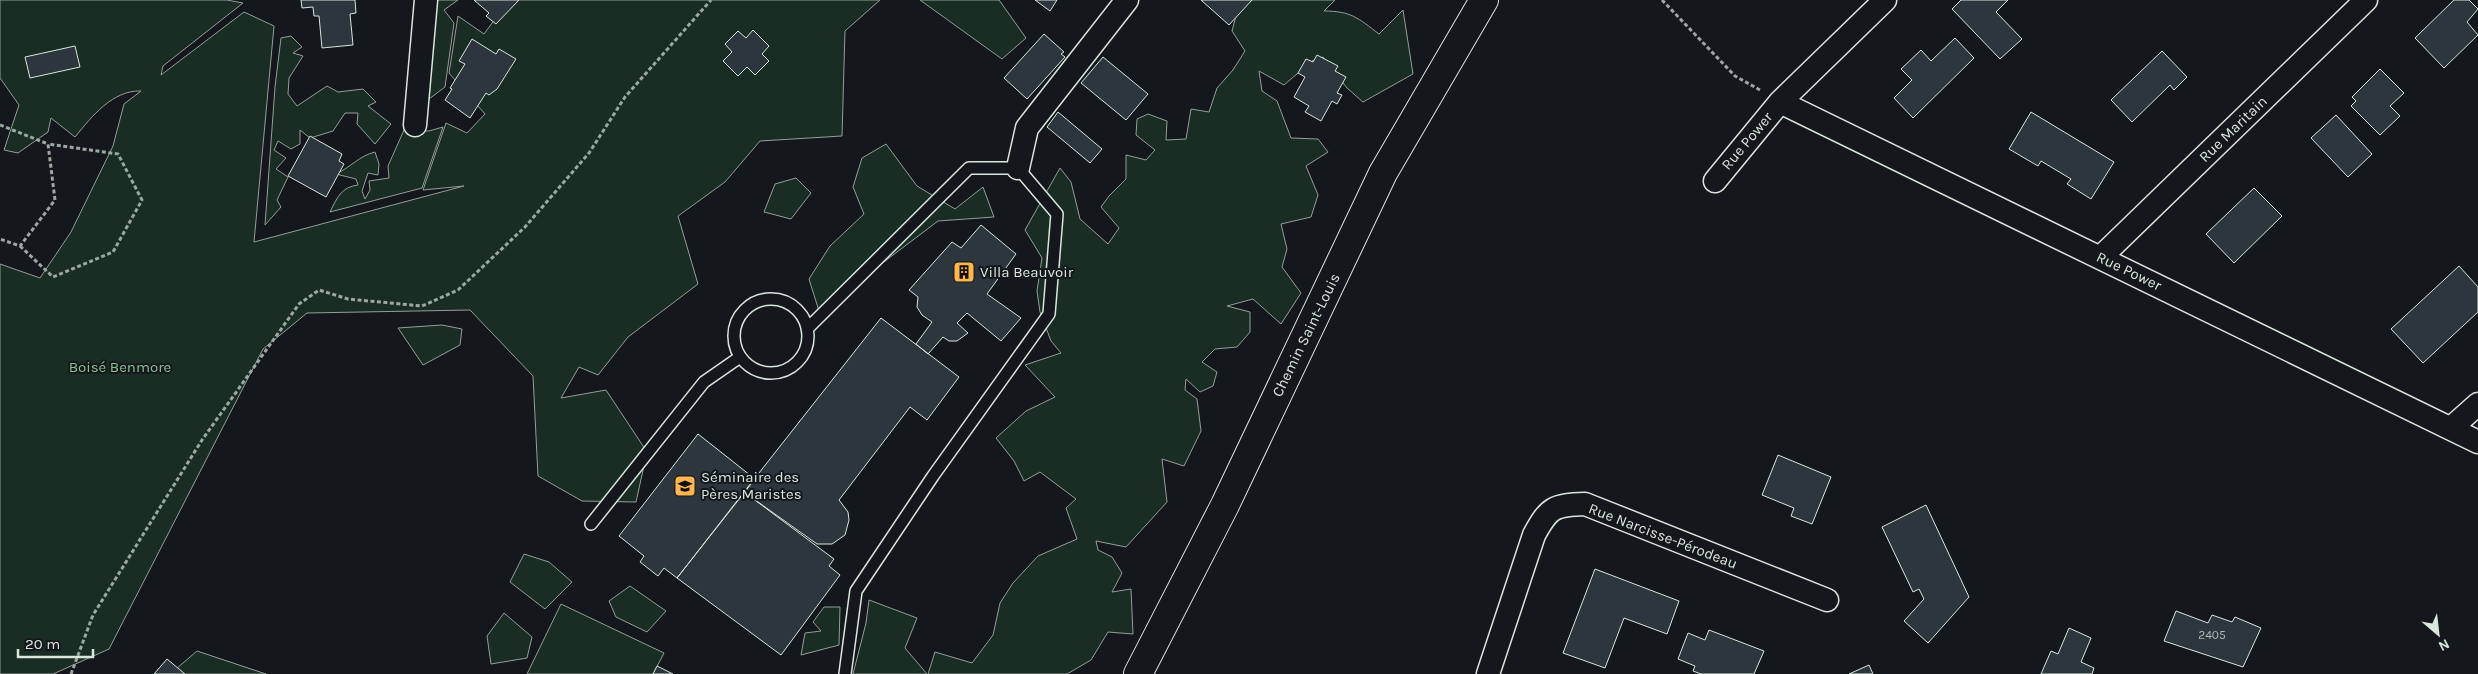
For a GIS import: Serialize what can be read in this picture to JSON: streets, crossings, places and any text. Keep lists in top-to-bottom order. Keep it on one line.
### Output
{"streets":{"street":["Rue Maritain","Rue Power","Chemin Saint-Louis","Rue Narcisse-Pérodeau"]},"crossings":[["Rue Maritain","Rue Power"]],"parks":["Boisé Benmore"],"places":{"building":["Villa Beauvoir"],"school or university":["Séminaire des Pères Maristes"]},"house_numbers":["2405"],"scale_bar":"20 m","north":"bottom right"}
